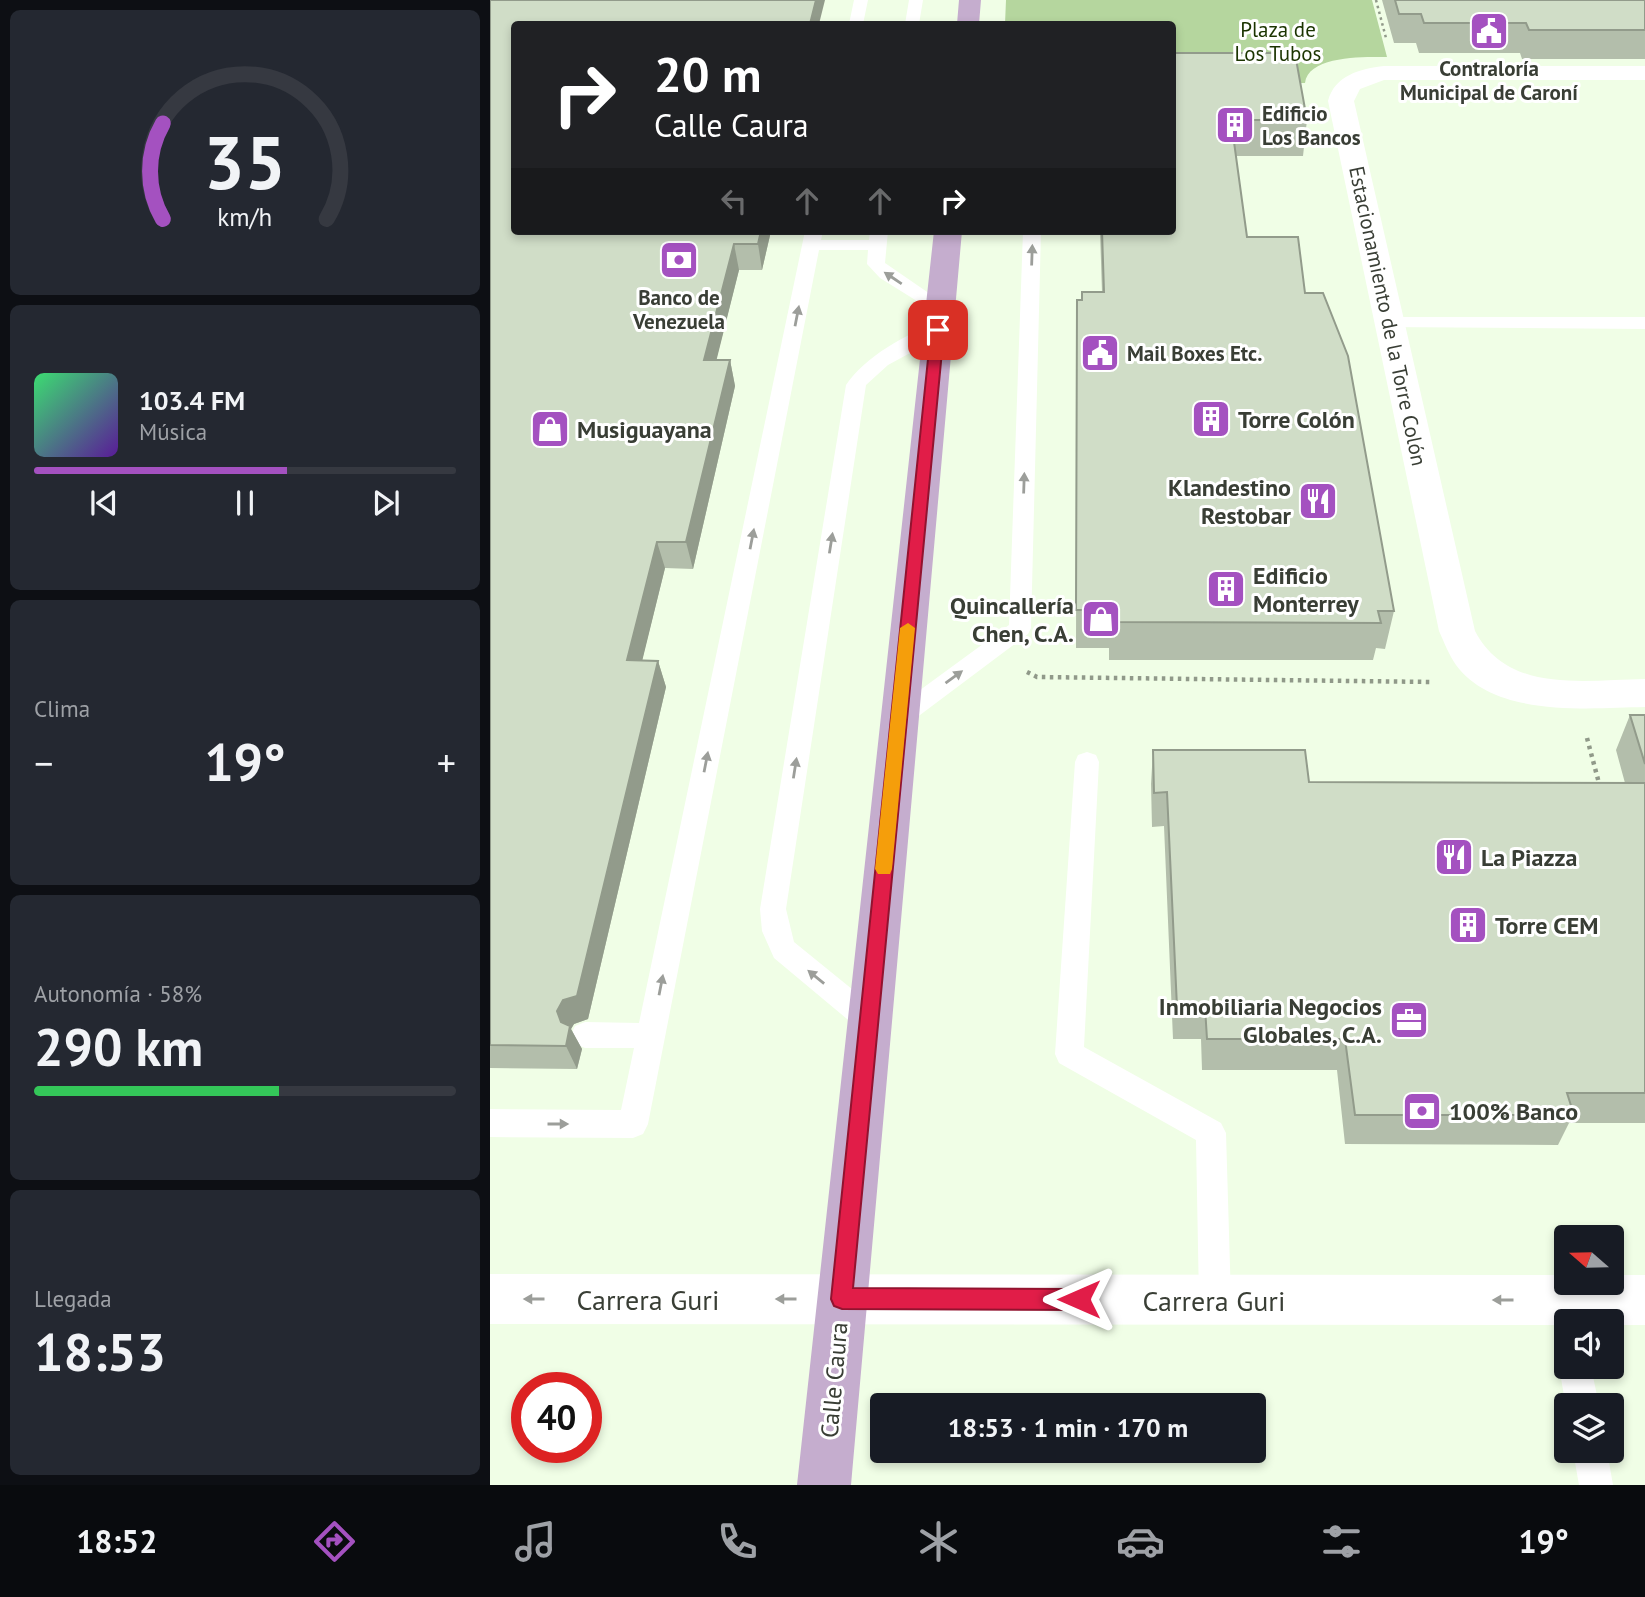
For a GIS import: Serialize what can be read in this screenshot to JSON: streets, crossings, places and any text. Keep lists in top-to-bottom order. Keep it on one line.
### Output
{"streets":{"main road":["Calle Caura"],"street":["Estacionamiento de la Torre Colón","Carrera Guri"]},"crossings":[["Carrera Guri","Calle Caura"]],"one_way":["Carrera Guri"],"parks":["Plaza de Los Tubos"],"places":{"public building":["Contraloría Municipal de Caroní","Mail Boxes Etc."],"building":["Edificio Los Bancos","Torre Colón","Edificio Monterrey","Torre CEM"],"bank":["Banco de Venezuela","100% Banco"],"shop":["Musiguayana","Quincallería Chen, C.A."],"restaurant":["Klandestino Restobar","La Piazza"],"office":["Inmobiliaria Negocios Globales, C.A."]},"north":"left","page":{"turn":["20 m","Calle Caura"],"song":["103.4 FM","Música"],"tile":["Clima",["Autonomía · 58%","290 km"],["Llegada","18:53"]],"heat":["−","19°","+"],"limit":"40","trip":"18:53 · 1 min · 170 m","tabs":["18:52","19°"],"gauge":["35","km/h"]}}
